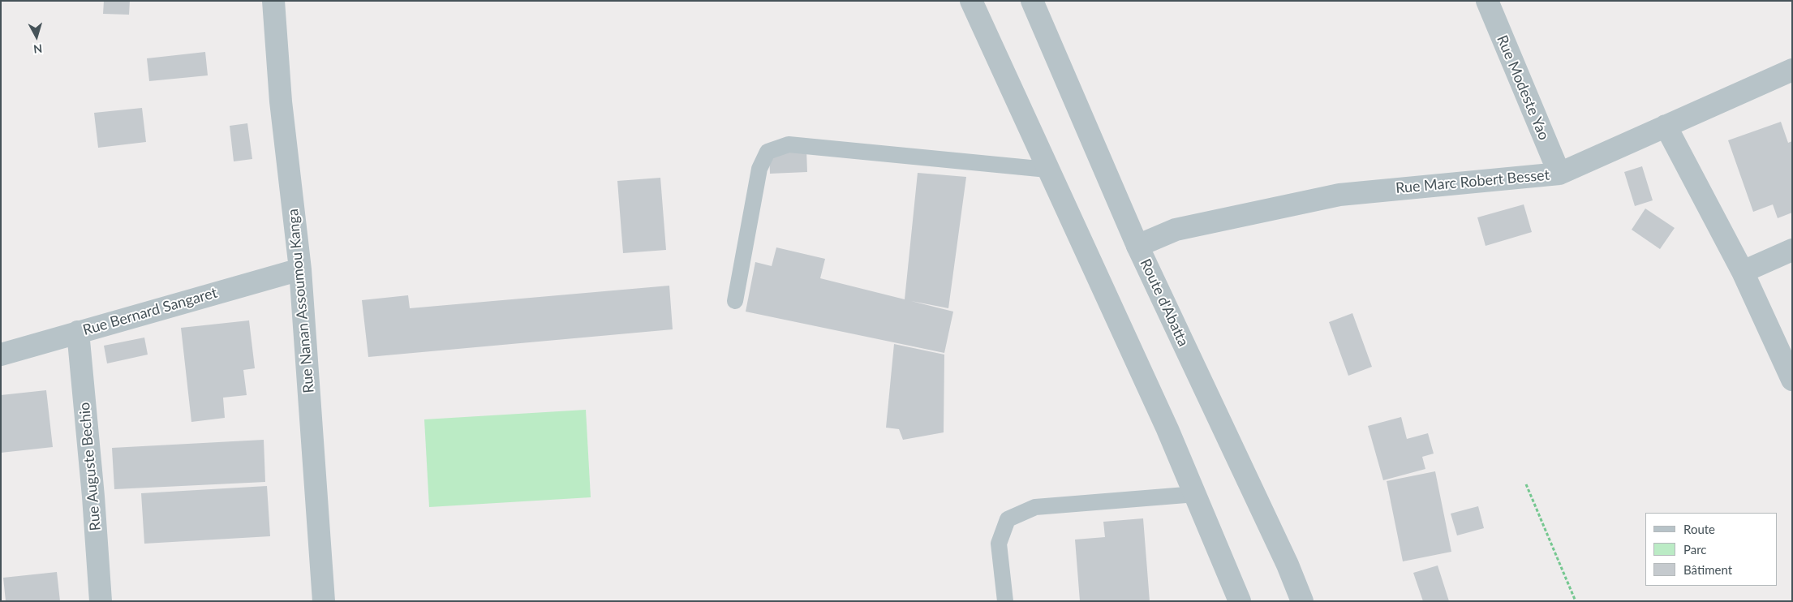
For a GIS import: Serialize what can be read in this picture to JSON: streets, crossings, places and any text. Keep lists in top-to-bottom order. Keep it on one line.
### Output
{"streets":{"street":["Rue Modeste Yao","Rue Marc Robert Besset","Rue Nanan Assoumou Kanga","Route d'Abatta","Rue Bernard Sangaret","Rue Auguste Bechio"]},"crossings":[["Rue Modeste Yao","Rue Marc Robert Besset"],["Rue Marc Robert Besset","Route d'Abatta"],["Rue Nanan Assoumou Kanga","Rue Bernard Sangaret"],["Rue Bernard Sangaret","Rue Auguste Bechio"]],"legend":["Route","Parc","Bâtiment"],"north":"bottom"}
